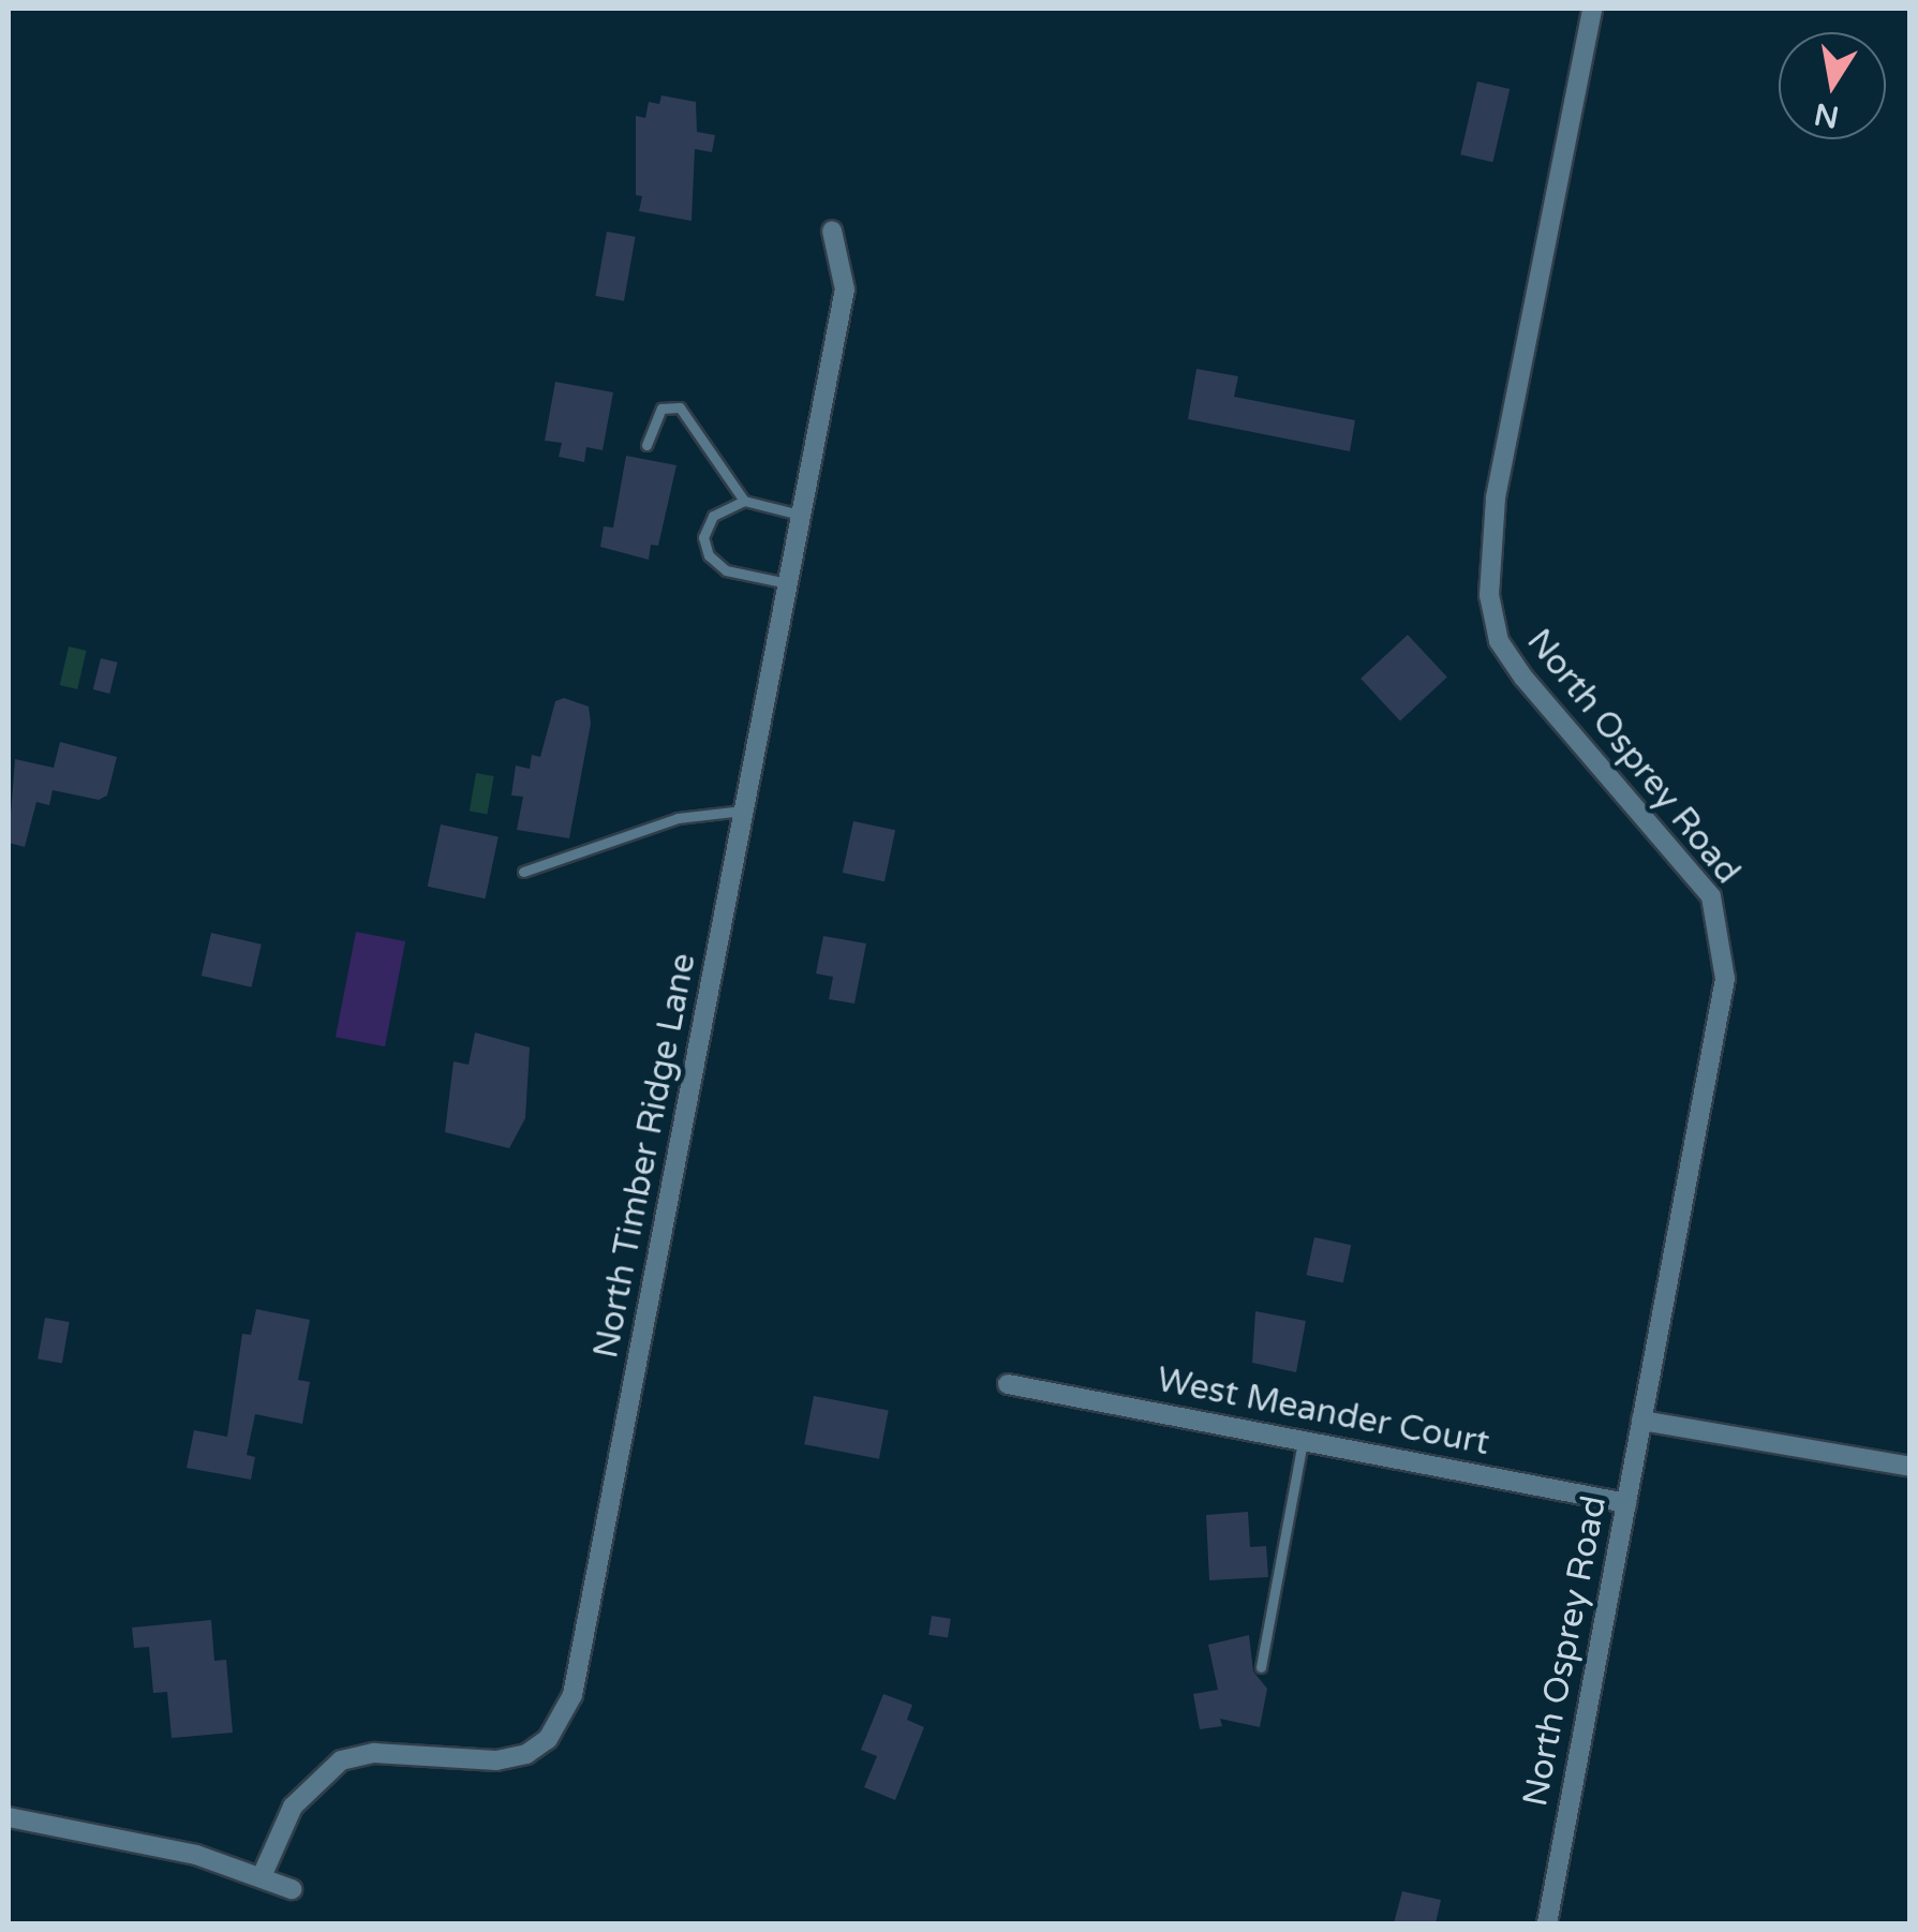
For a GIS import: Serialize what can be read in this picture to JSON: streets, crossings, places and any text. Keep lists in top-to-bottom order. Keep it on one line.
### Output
{"streets":{"street":["North Osprey Road","North Timber Ridge Lane","West Meander Court"]},"crossings":[["North Osprey Road","West Meander Court"]],"north":"bottom"}
